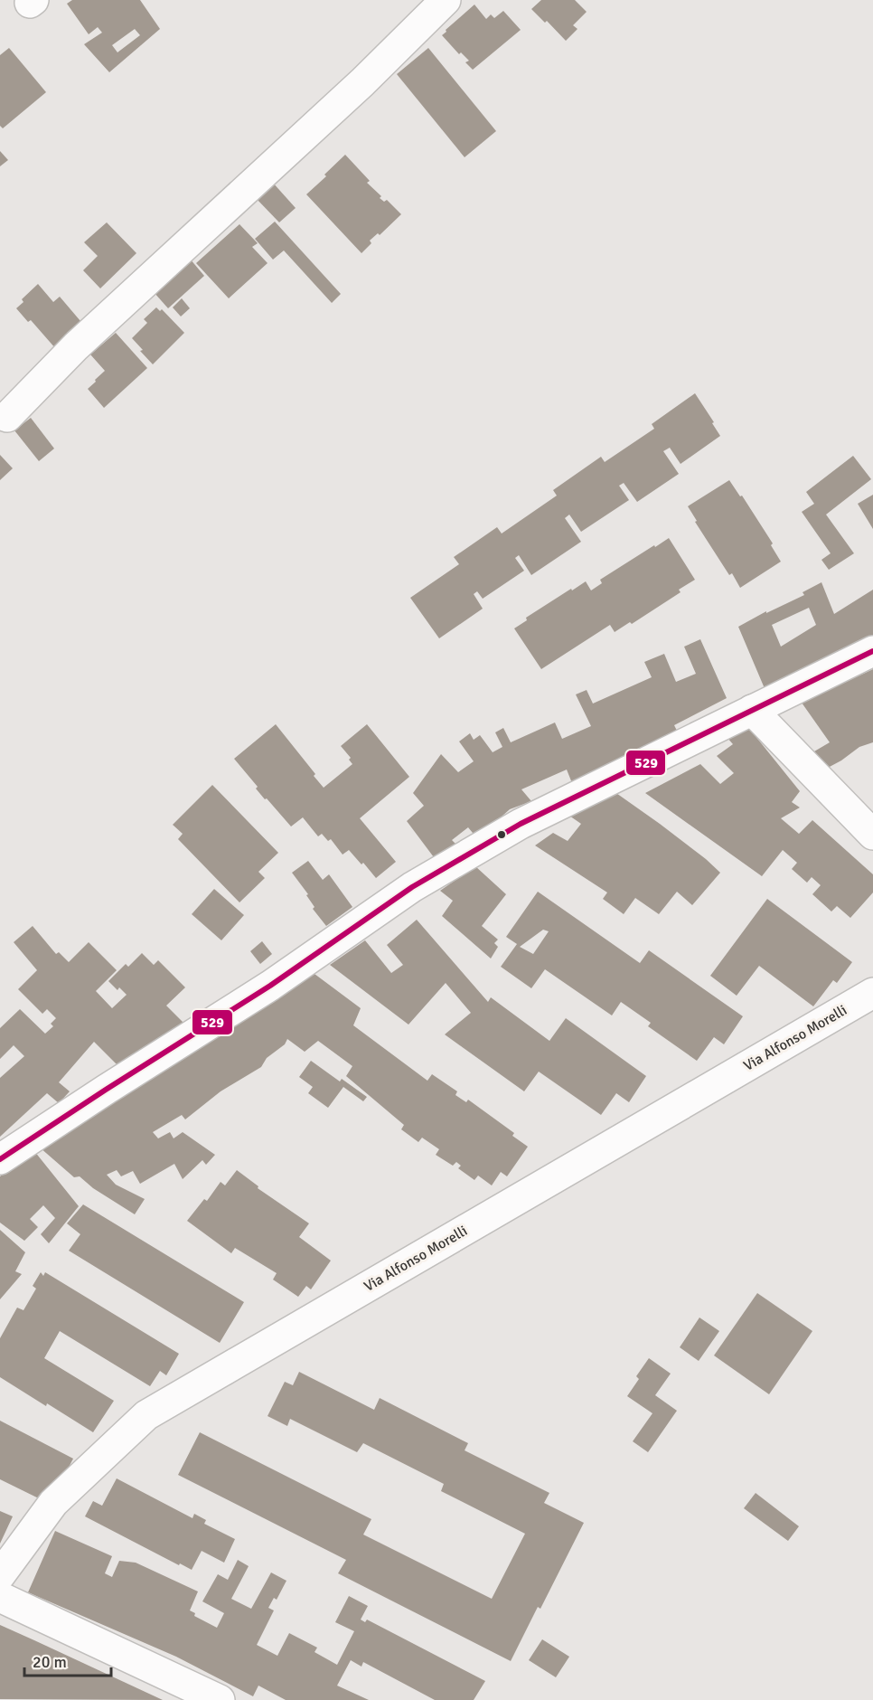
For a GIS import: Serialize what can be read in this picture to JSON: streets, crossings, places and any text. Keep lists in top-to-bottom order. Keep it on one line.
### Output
{"streets":{"street":["Via Alfonso Morelli"]},"lines":["transit line 529"],"scale_bar":"20 m"}
